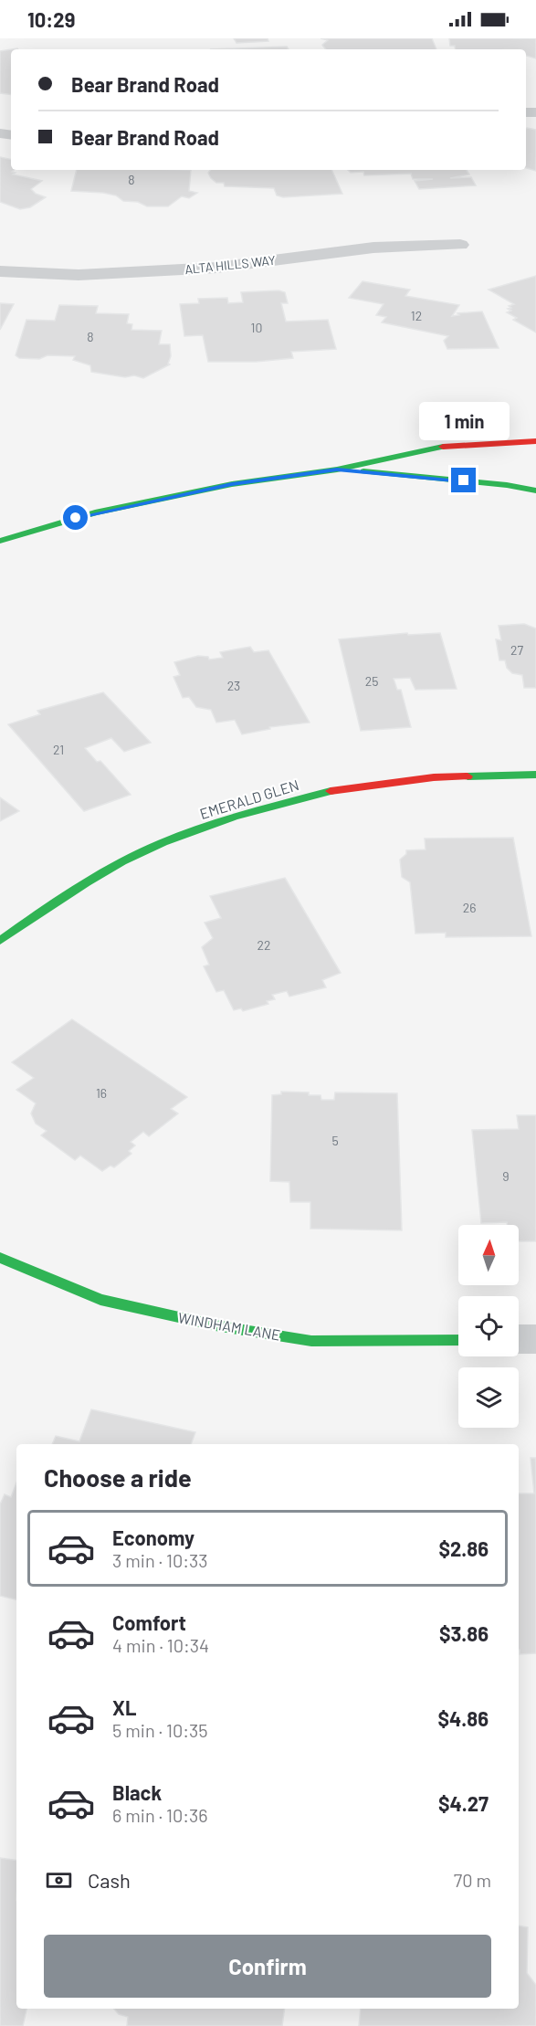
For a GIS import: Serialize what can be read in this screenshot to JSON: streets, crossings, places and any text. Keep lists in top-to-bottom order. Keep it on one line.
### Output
{"streets":{"street":["ALTA HILLS WAY","EMERALD GLEN","WINDHAM LANE"]},"house_numbers":["8","12","10","8","27","25","23","21","26","22","16","5","9"],"north":"top","page":{"status":"10:29","banner":["Bear Brand Road","Bear Brand Road"],"bubble":"1 min","heading":"Choose a ride","list":[{"name":"Economy","note":"3 min · 10:33","value":"$2.86"},{"name":"Comfort","note":"4 min · 10:34","value":"$3.86"},{"name":"XL","note":"5 min · 10:35","value":"$4.86"},{"name":"Black","note":"6 min · 10:36","value":"$4.27"}],"pay":["Cash","70 m"],"buttons":"Confirm"}}
